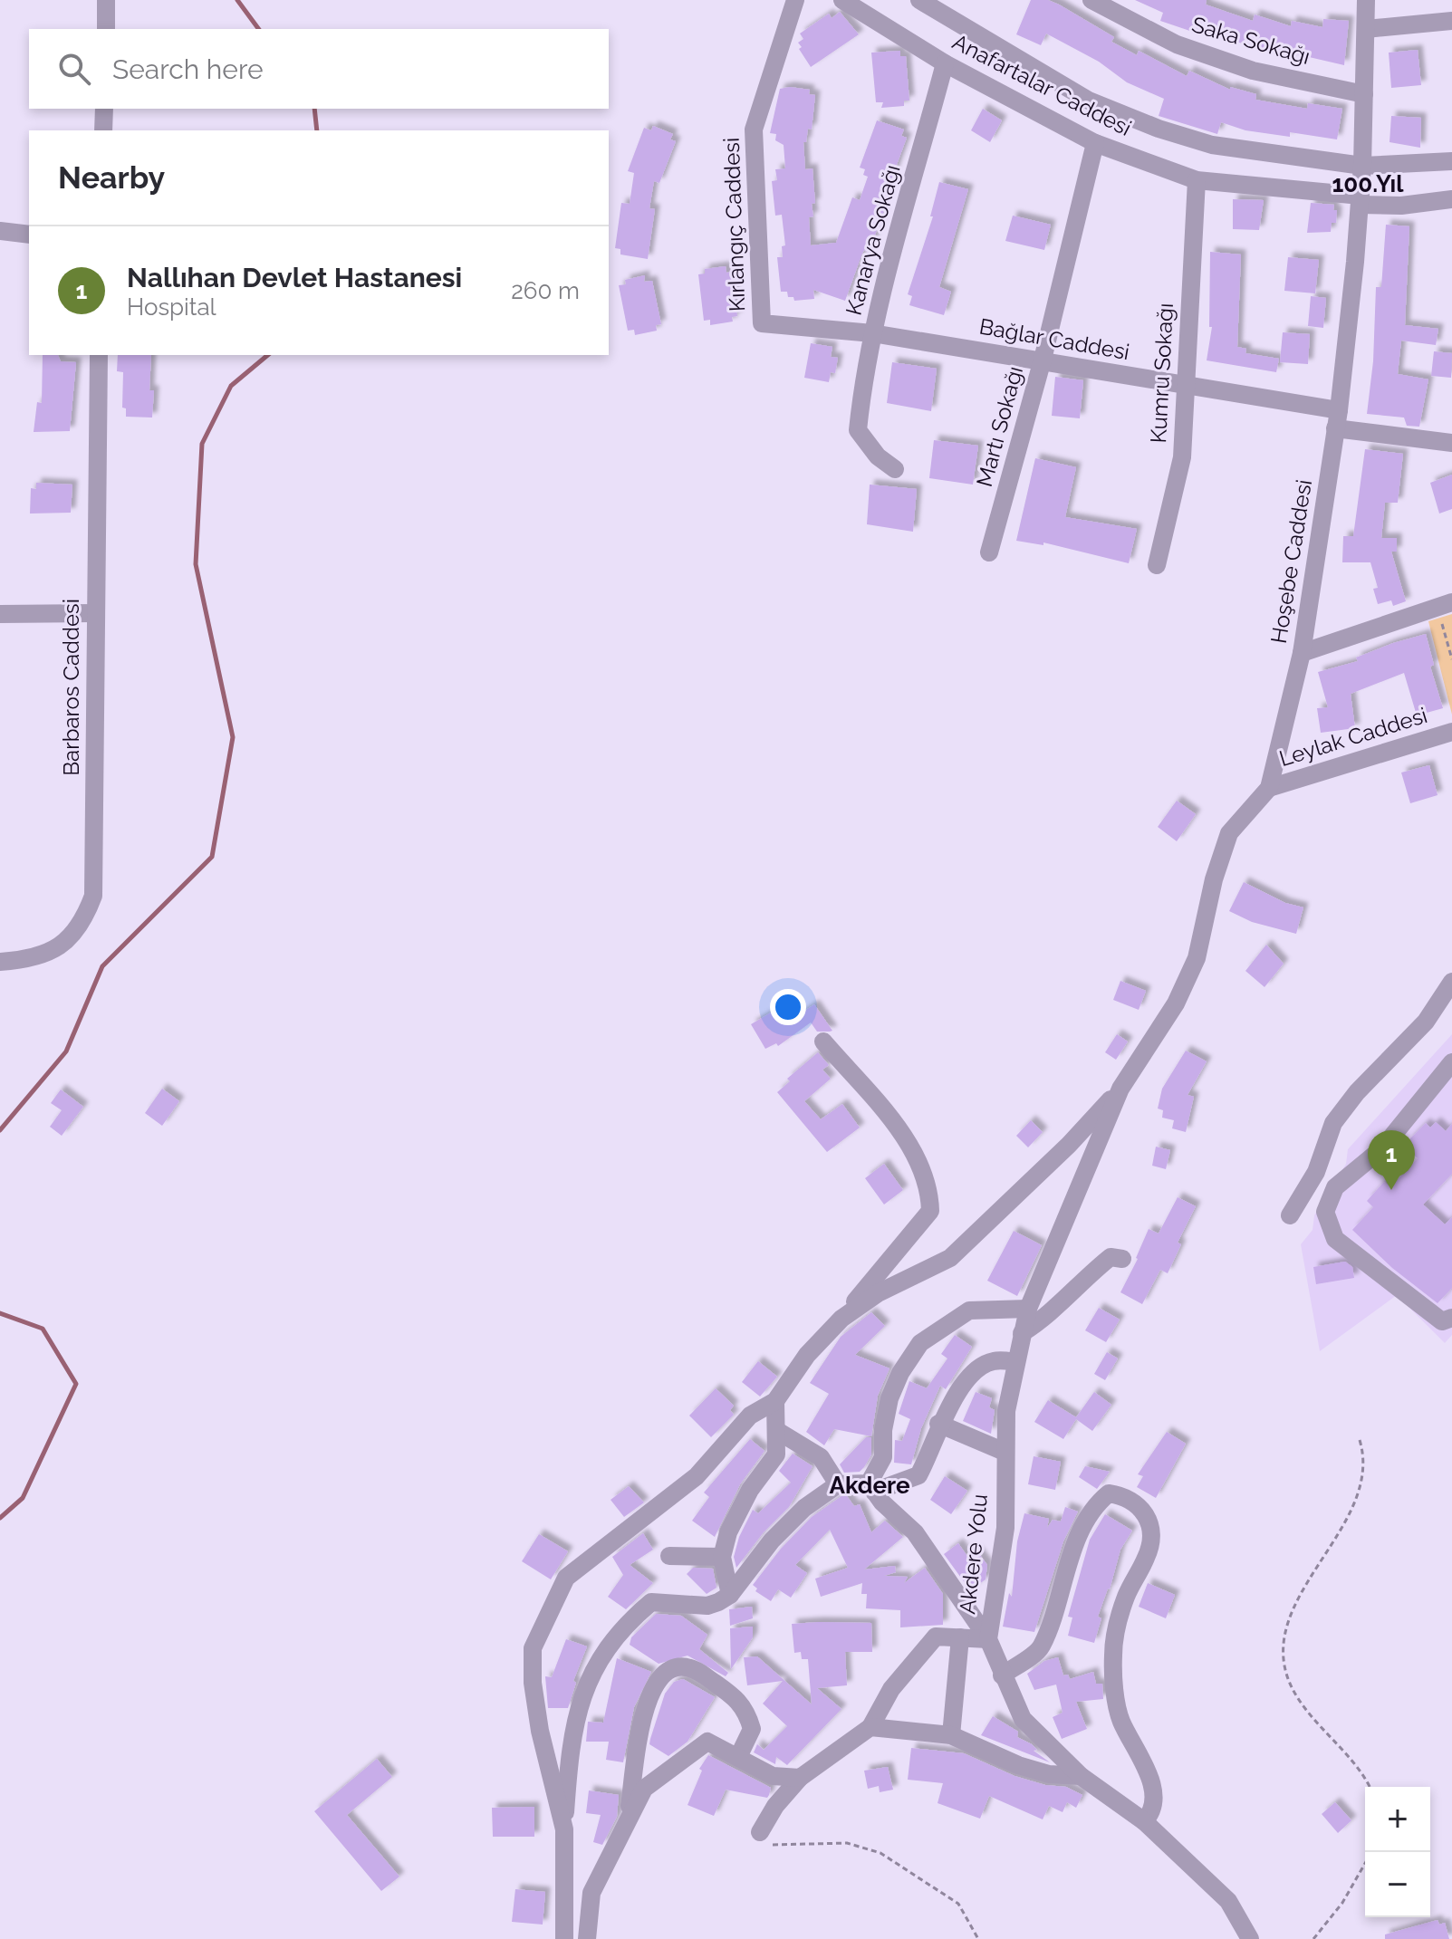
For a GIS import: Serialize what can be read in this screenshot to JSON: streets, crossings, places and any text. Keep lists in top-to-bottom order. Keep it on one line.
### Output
{"streets":{"street":["Saka Sokağı","Anafartalar Caddesi","Kırlangıç Caddesi","Kanarya Sokağı","Bağlar Caddesi","Kumru Sokağı","Martı Sokağı","Hoşebe Caddesi","Barbaros Caddesi","Leylak Caddesi","Akdere Yolu"]},"crossings":[["Saka Sokağı","Hoşebe Caddesi"],["Anafartalar Caddesi","Kanarya Sokağı"],["Anafartalar Caddesi","Kumru Sokağı"],["Anafartalar Caddesi","Martı Sokağı"],["Anafartalar Caddesi","Hoşebe Caddesi"],["Kırlangıç Caddesi","Bağlar Caddesi"],["Kanarya Sokağı","Bağlar Caddesi"],["Bağlar Caddesi","Kumru Sokağı"],["Bağlar Caddesi","Martı Sokağı"],["Bağlar Caddesi","Hoşebe Caddesi"],["Hoşebe Caddesi","Leylak Caddesi"],["Hoşebe Caddesi","Akdere Yolu"]],"districts":["100.Yıl","Akdere"],"page":{"search":"Search here","heading":"Nearby","list":[{"mark":"1","name":"Nallıhan Devlet Hastanesi","note":"Hospital","value":"260 m"}],"pins":"1","map_buttons":["+","−"]}}
